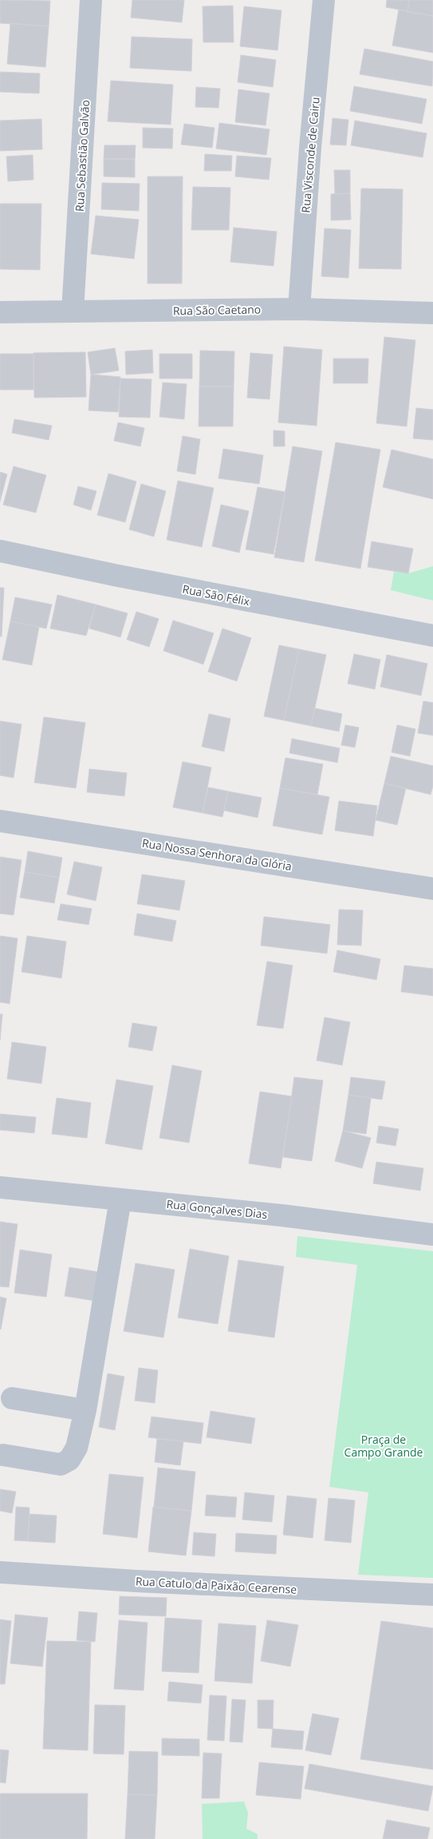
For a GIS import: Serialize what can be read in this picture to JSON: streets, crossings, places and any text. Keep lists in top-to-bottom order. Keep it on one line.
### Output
{"streets":{"street":["Rua Visconde de Cairu","Rua Sebastião Galvão","Rua São Caetano","Rua São Félix","Rua Nossa Senhora da Glória","Rua Gonçalves Dias","Rua Catulo da Paixão Cearense"]},"crossings":[["Rua Visconde de Cairu","Rua São Caetano"],["Rua Sebastião Galvão","Rua São Caetano"]],"parks":["Praça de Campo Grande"]}
